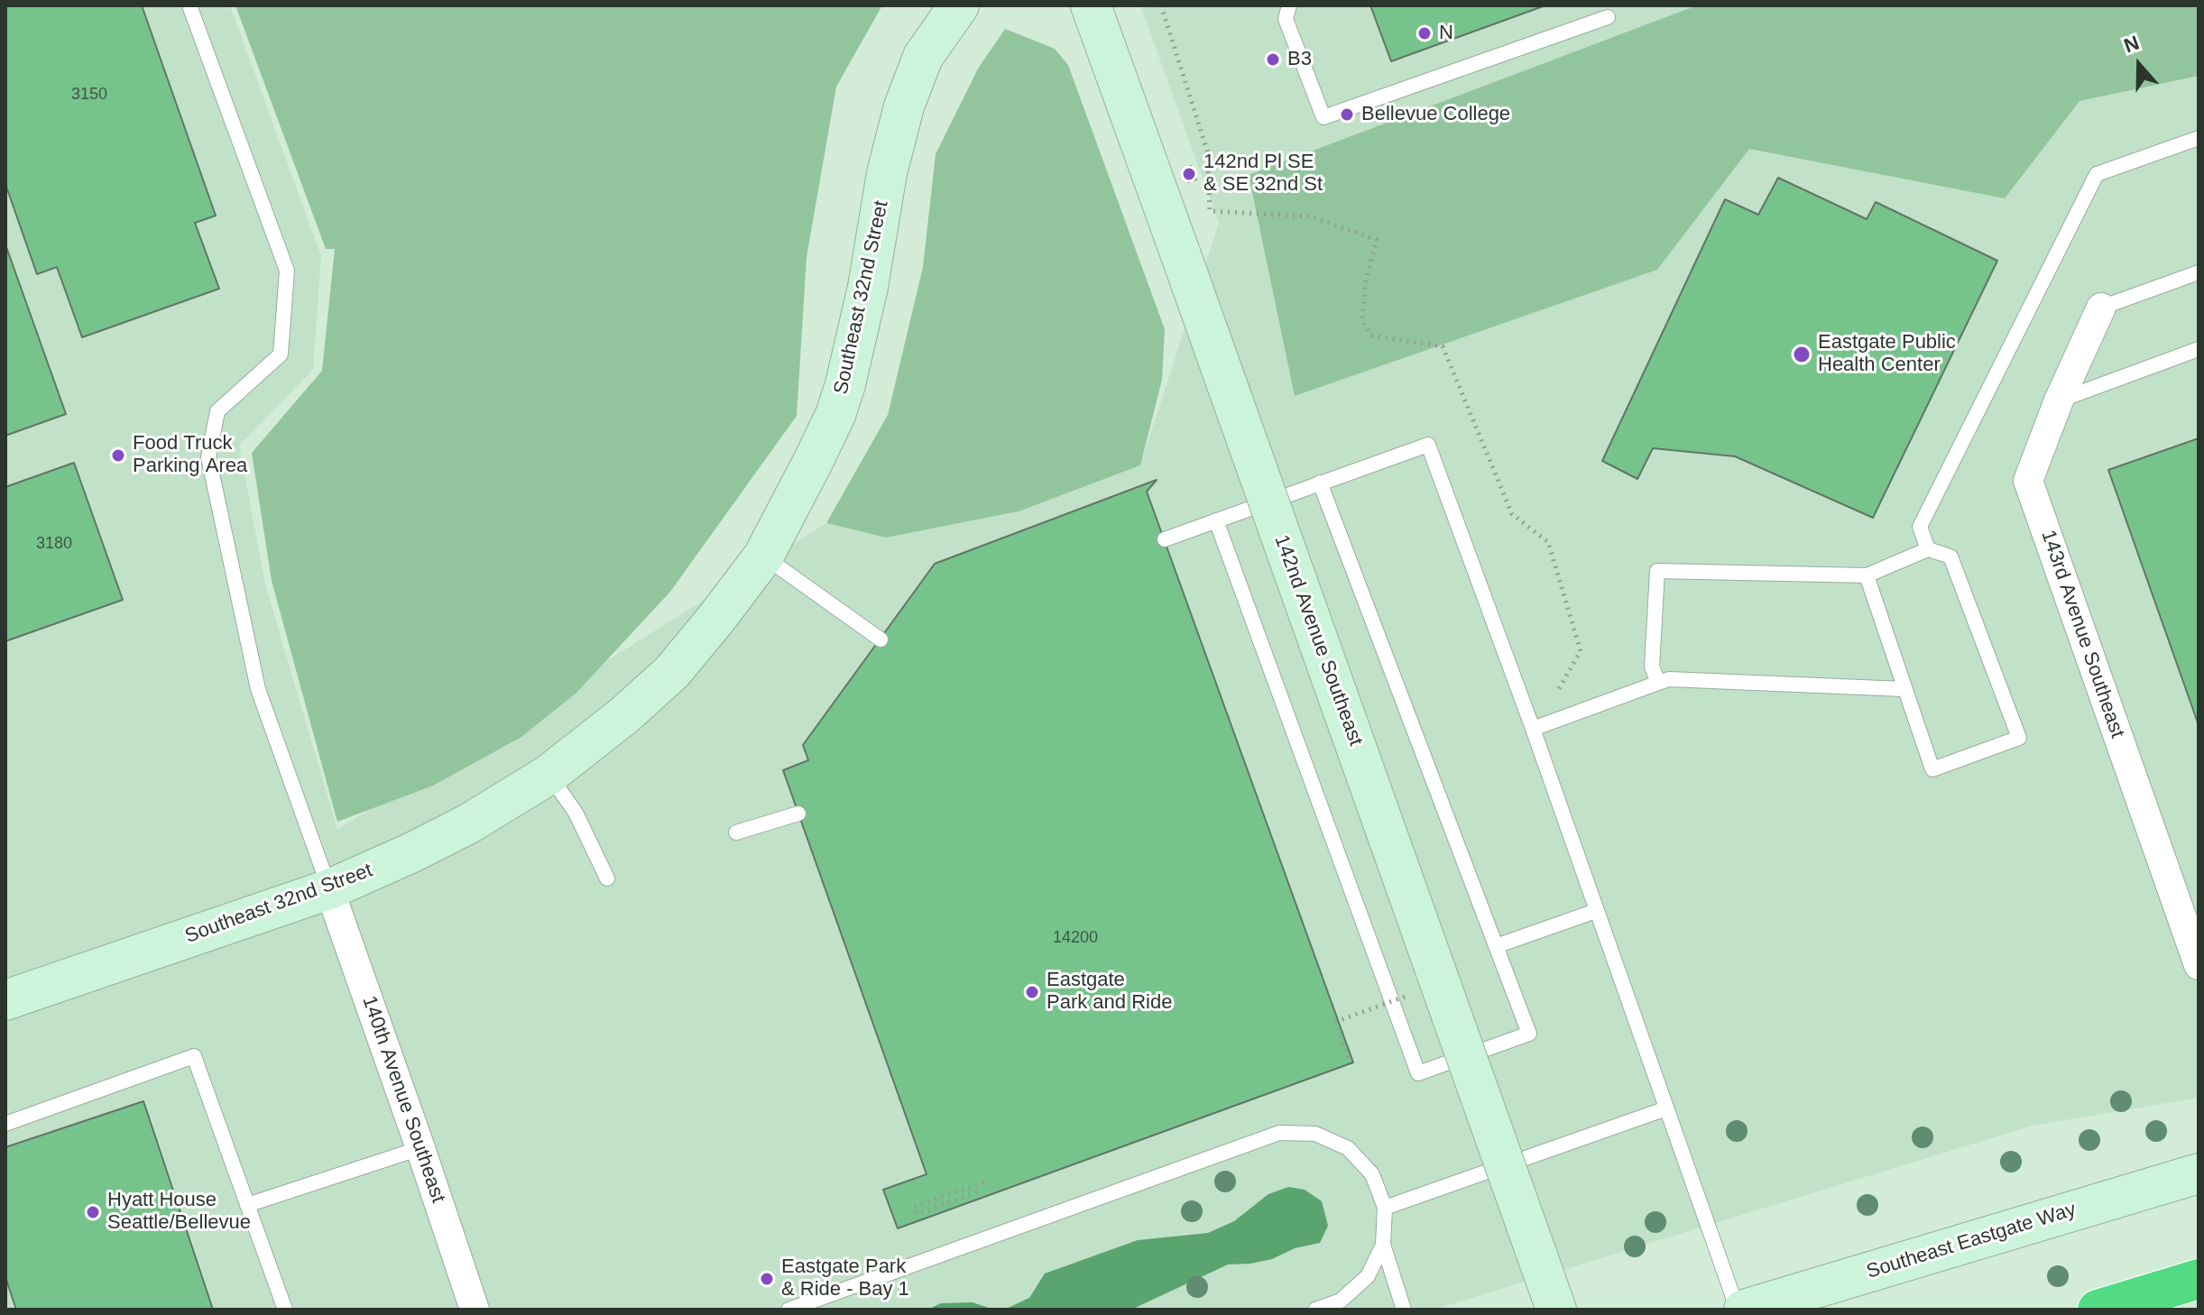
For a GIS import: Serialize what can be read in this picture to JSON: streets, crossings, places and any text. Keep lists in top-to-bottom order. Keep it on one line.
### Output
{"streets":{"street":["Southeast 32nd Street","143rd Avenue Southeast","142nd Avenue Southeast","140th Avenue Southeast","Southeast Eastgate Way"]},"crossings":[["Southeast 32nd Street","140th Avenue Southeast"]],"places":["N","B3","Bellevue College","142nd Pl SE & SE 32nd St","Eastgate Public Health Center","Food Truck Parking Area","Eastgate Park and Ride","Hyatt House Seattle/Bellevue","Eastgate Park & Ride - Bay 1"],"house_numbers":["3150","3180","14200"],"north":"top"}
